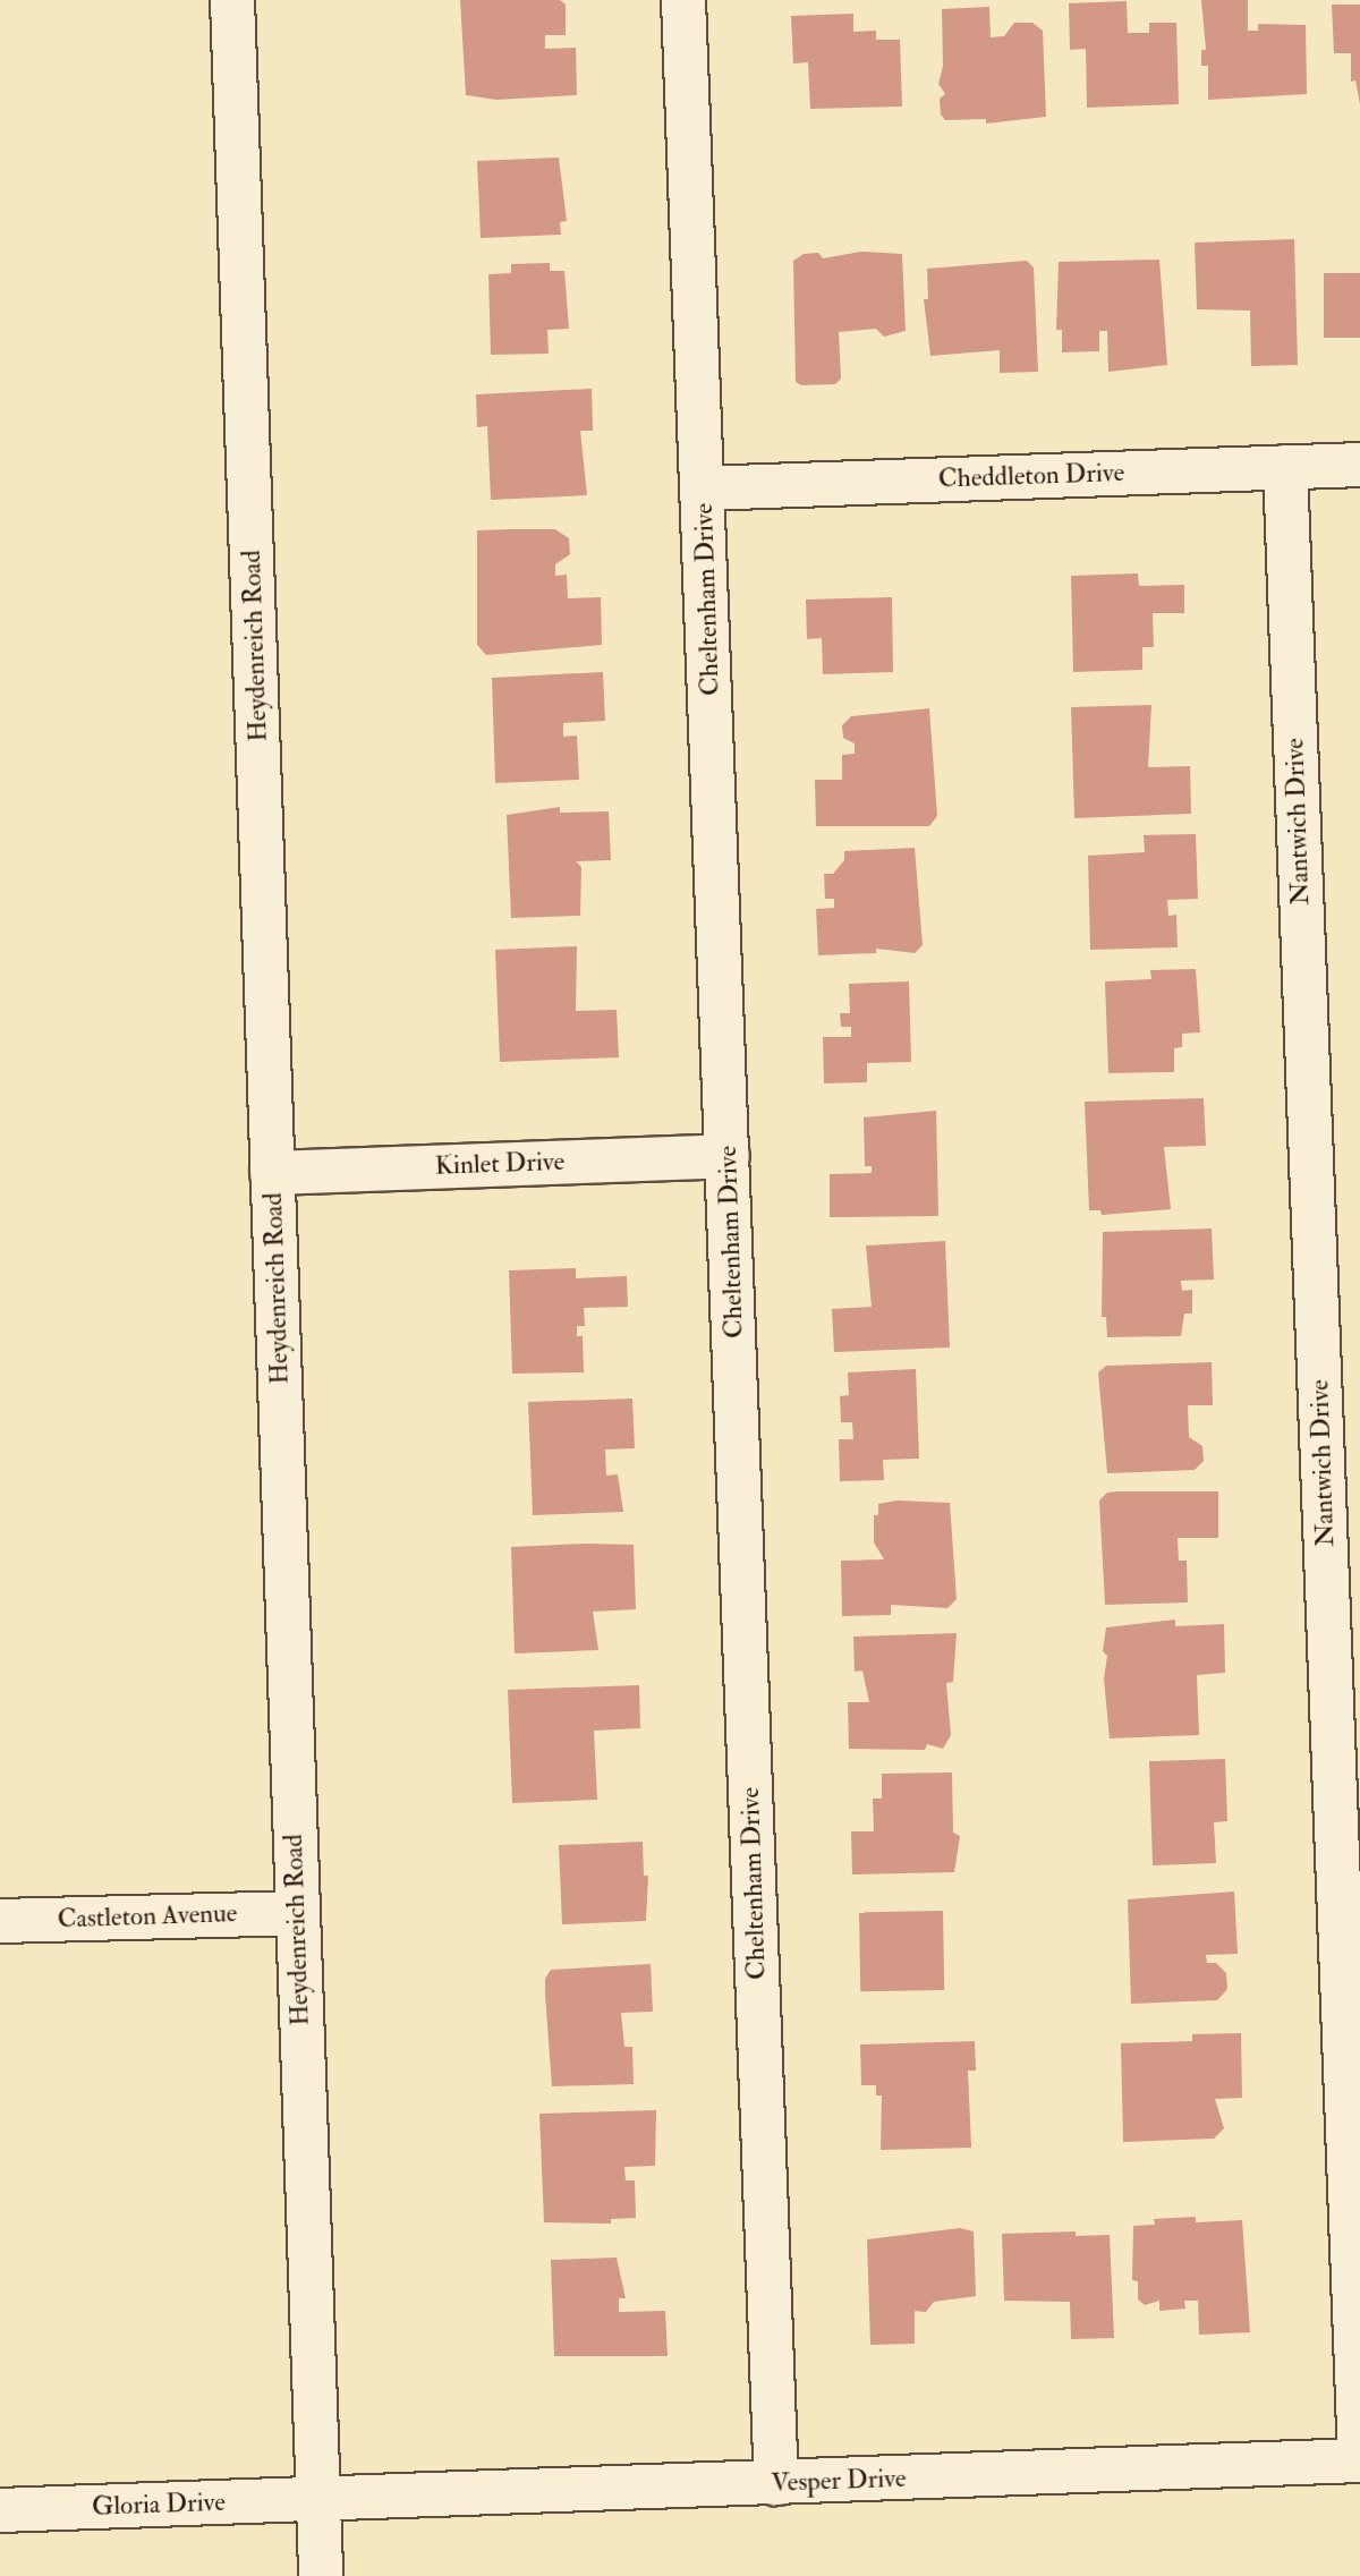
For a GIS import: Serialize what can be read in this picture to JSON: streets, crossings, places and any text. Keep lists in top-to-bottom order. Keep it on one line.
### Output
{"streets":{"street":["Cheddleton Drive","Cheltenham Drive","Heydenreich Road","Nantwich Drive","Kinlet Drive","Castleton Avenue","Vesper Drive","Gloria Drive"]},"crossings":[["Cheddleton Drive","Cheltenham Drive"],["Cheddleton Drive","Nantwich Drive"],["Cheltenham Drive","Kinlet Drive"],["Cheltenham Drive","Vesper Drive"],["Heydenreich Road","Kinlet Drive"],["Heydenreich Road","Castleton Avenue"],["Heydenreich Road","Vesper Drive"],["Heydenreich Road","Gloria Drive"],["Nantwich Drive","Vesper Drive"],["Vesper Drive","Gloria Drive"]]}
